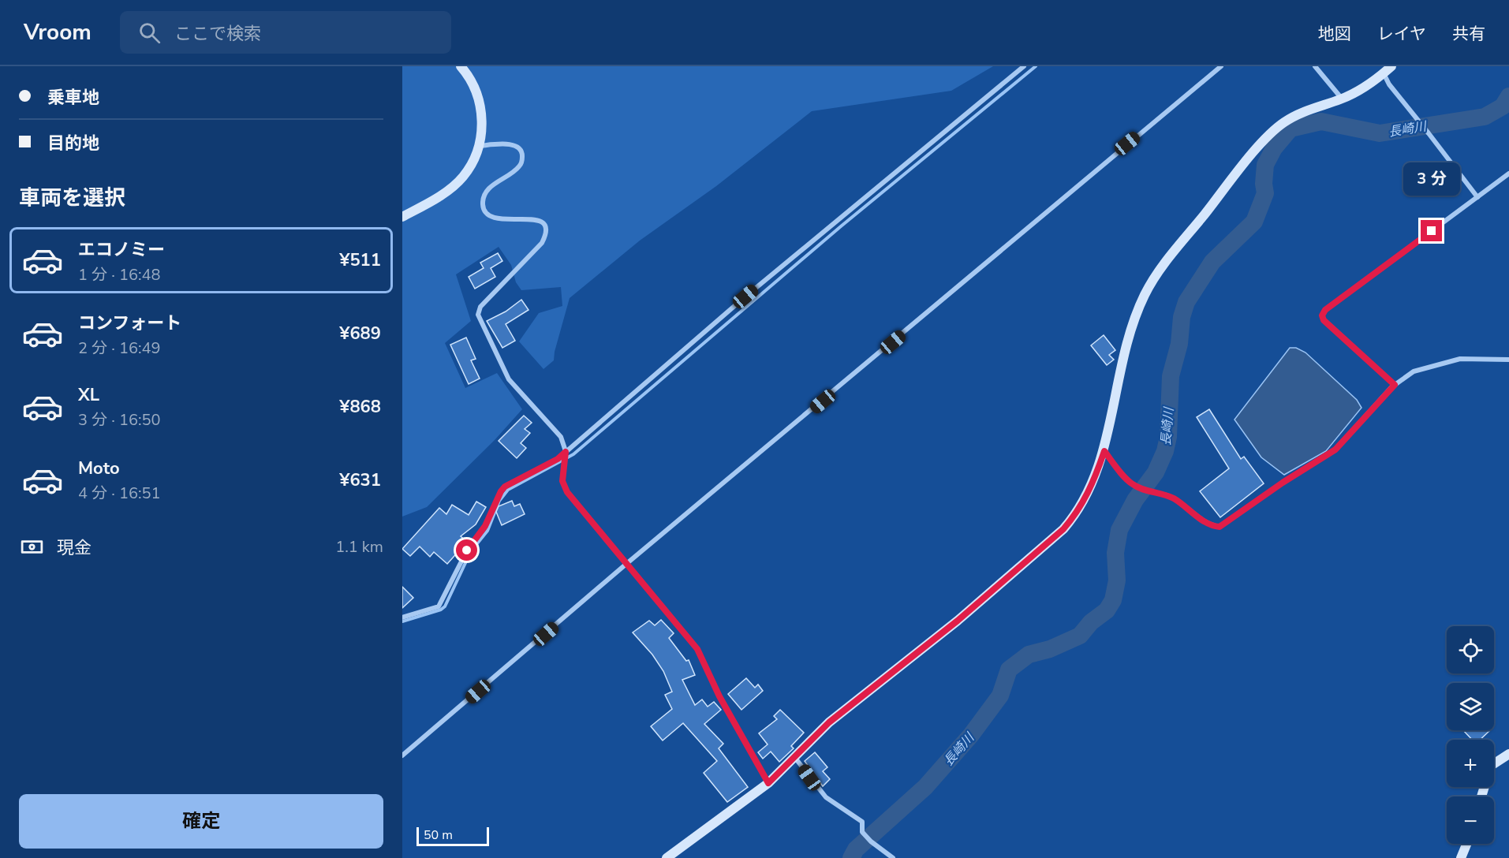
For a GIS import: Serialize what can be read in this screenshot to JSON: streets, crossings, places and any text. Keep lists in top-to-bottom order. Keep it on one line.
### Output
{"water":["長崎川"],"scale_bar":"50 m","page":{"header":"Vroom","search":"ここで検索","nav":["地図","レイヤ","共有"],"banner":["乗車地","目的地"],"bubble":"3 分","heading":"車両を選択","list":[{"name":"エコノミー","note":"1 分 · 16:48","value":"¥511"},{"name":"コンフォート","note":"2 分 · 16:49","value":"¥689"},{"name":"XL","note":"3 分 · 16:50","value":"¥868"},{"name":"Moto","note":"4 分 · 16:51","value":"¥631"}],"pay":["現金","1.1 km"],"map_buttons":["+","−"],"buttons":"確定","scale":"50 m"}}
